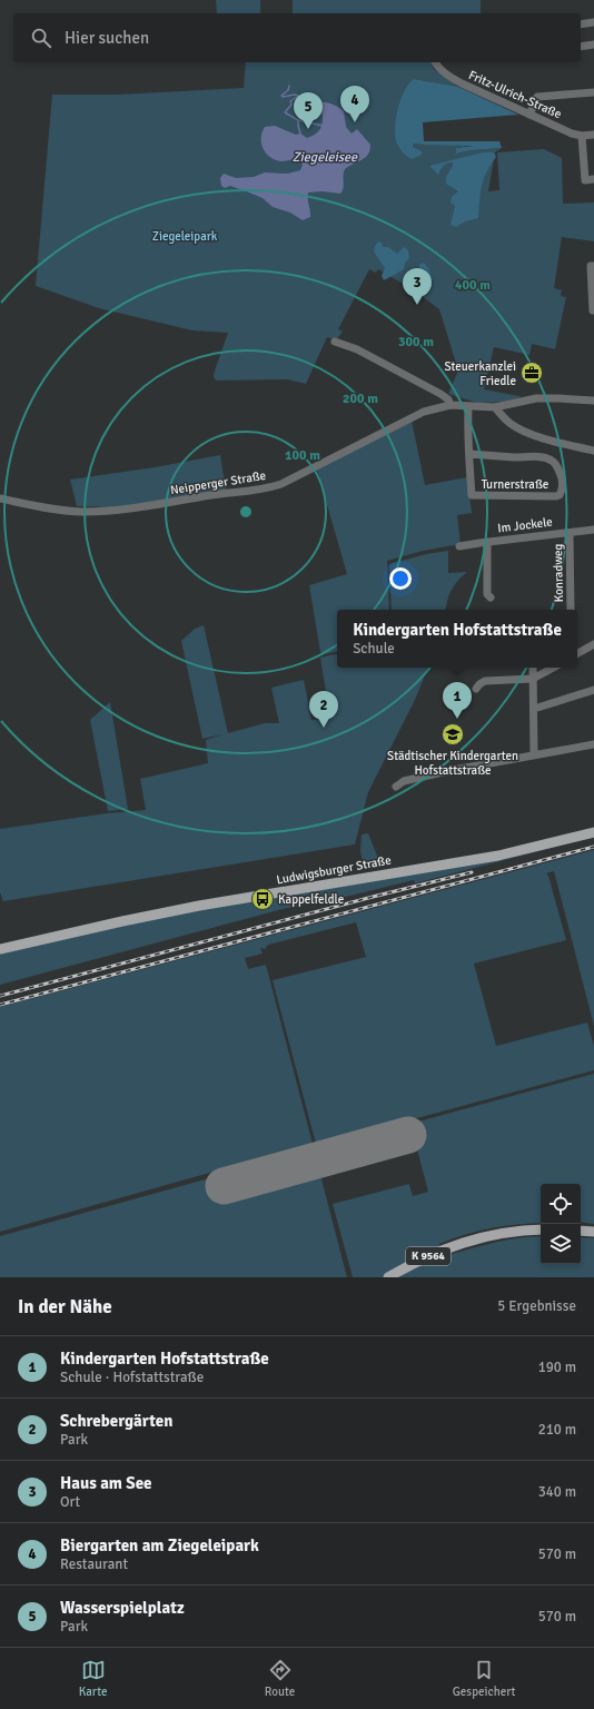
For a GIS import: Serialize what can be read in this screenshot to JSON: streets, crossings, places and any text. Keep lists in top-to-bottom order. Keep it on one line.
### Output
{"streets":{"main road":["Ludwigsburger Straße","K 9564"],"street":["Fritz-Ulrich-Straße","Neipperger Straße","Turnerstraße","Im Jockele","Konradweg"]},"crossings":[["Im Jockele","Konradweg"]],"water":["Ziegeleisee"],"parks":["Ziegeleipark"],"places":{"office":["Steuerkanzlei Friedle"],"school or university":["Städtischer Kindergarten Hofstattstraße"],"bus stop":["Kappelfeldle"]},"page":{"search":"Hier suchen","pins":["4","5","3","1","2"],"popup":["Kindergarten Hofstattstraße","Schule"],"heading":["In der Nähe","5 Ergebnisse"],"list":[{"mark":"1","name":"Kindergarten Hofstattstraße","note":"Schule · Hofstattstraße","value":"190 m"},{"mark":"2","name":"Schrebergärten","note":"Park","value":"210 m"},{"mark":"3","name":"Haus am See","note":"Ort","value":"340 m"},{"mark":"4","name":"Biergarten am Ziegeleipark","note":"Restaurant","value":"570 m"},{"mark":"5","name":"Wasserspielplatz","note":"Park","value":"570 m"}],"nav":["Karte","Route","Gespeichert"]},"rings":["400 m","300 m","200 m","100 m"]}
